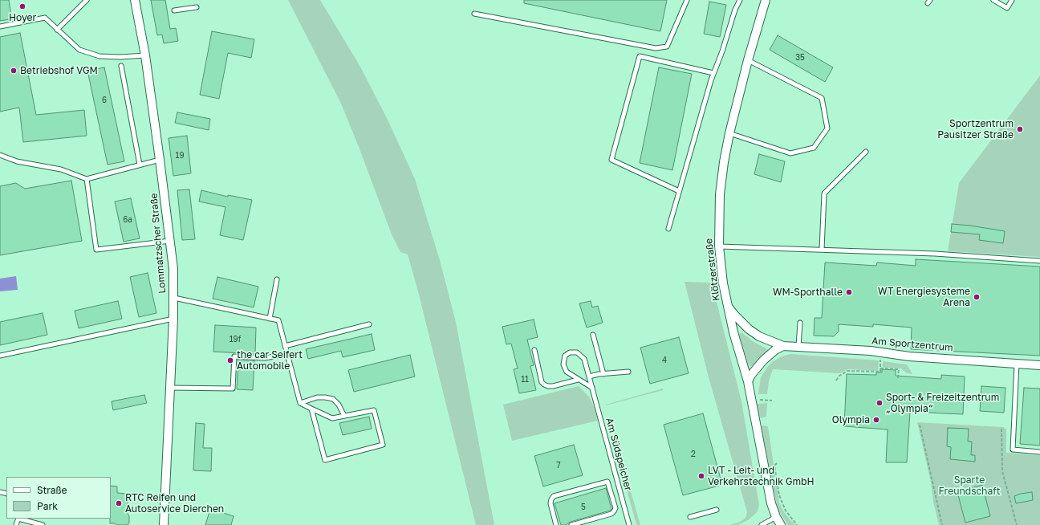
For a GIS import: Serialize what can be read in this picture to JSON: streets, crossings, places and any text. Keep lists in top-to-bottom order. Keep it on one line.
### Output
{"streets":{"street":["Lommatzscher Straße","Klötzerstraße","Am Sportzentrum"],"lane":["Am Südspeicher"]},"crossings":[["Klötzerstraße","Am Sportzentrum"]],"parks":["Sparte Freundschaft"],"places":["Hoyer","Betriebshof VGM","Sportzentrum Pausitzer Straße","WM-Sporthalle","WT Energiesysteme Arena","the car Seifert Automobile","Sport- & Freizeitzentrum „Olympia“","Olympia","LVT - Leit- und Verkehrstechnik GmbH","RTC Reifen und Autoservice Dierchen"],"house_numbers":["35","6","19","6a","19f","4","11","2","7","5"],"legend":["Straße","Park"]}
